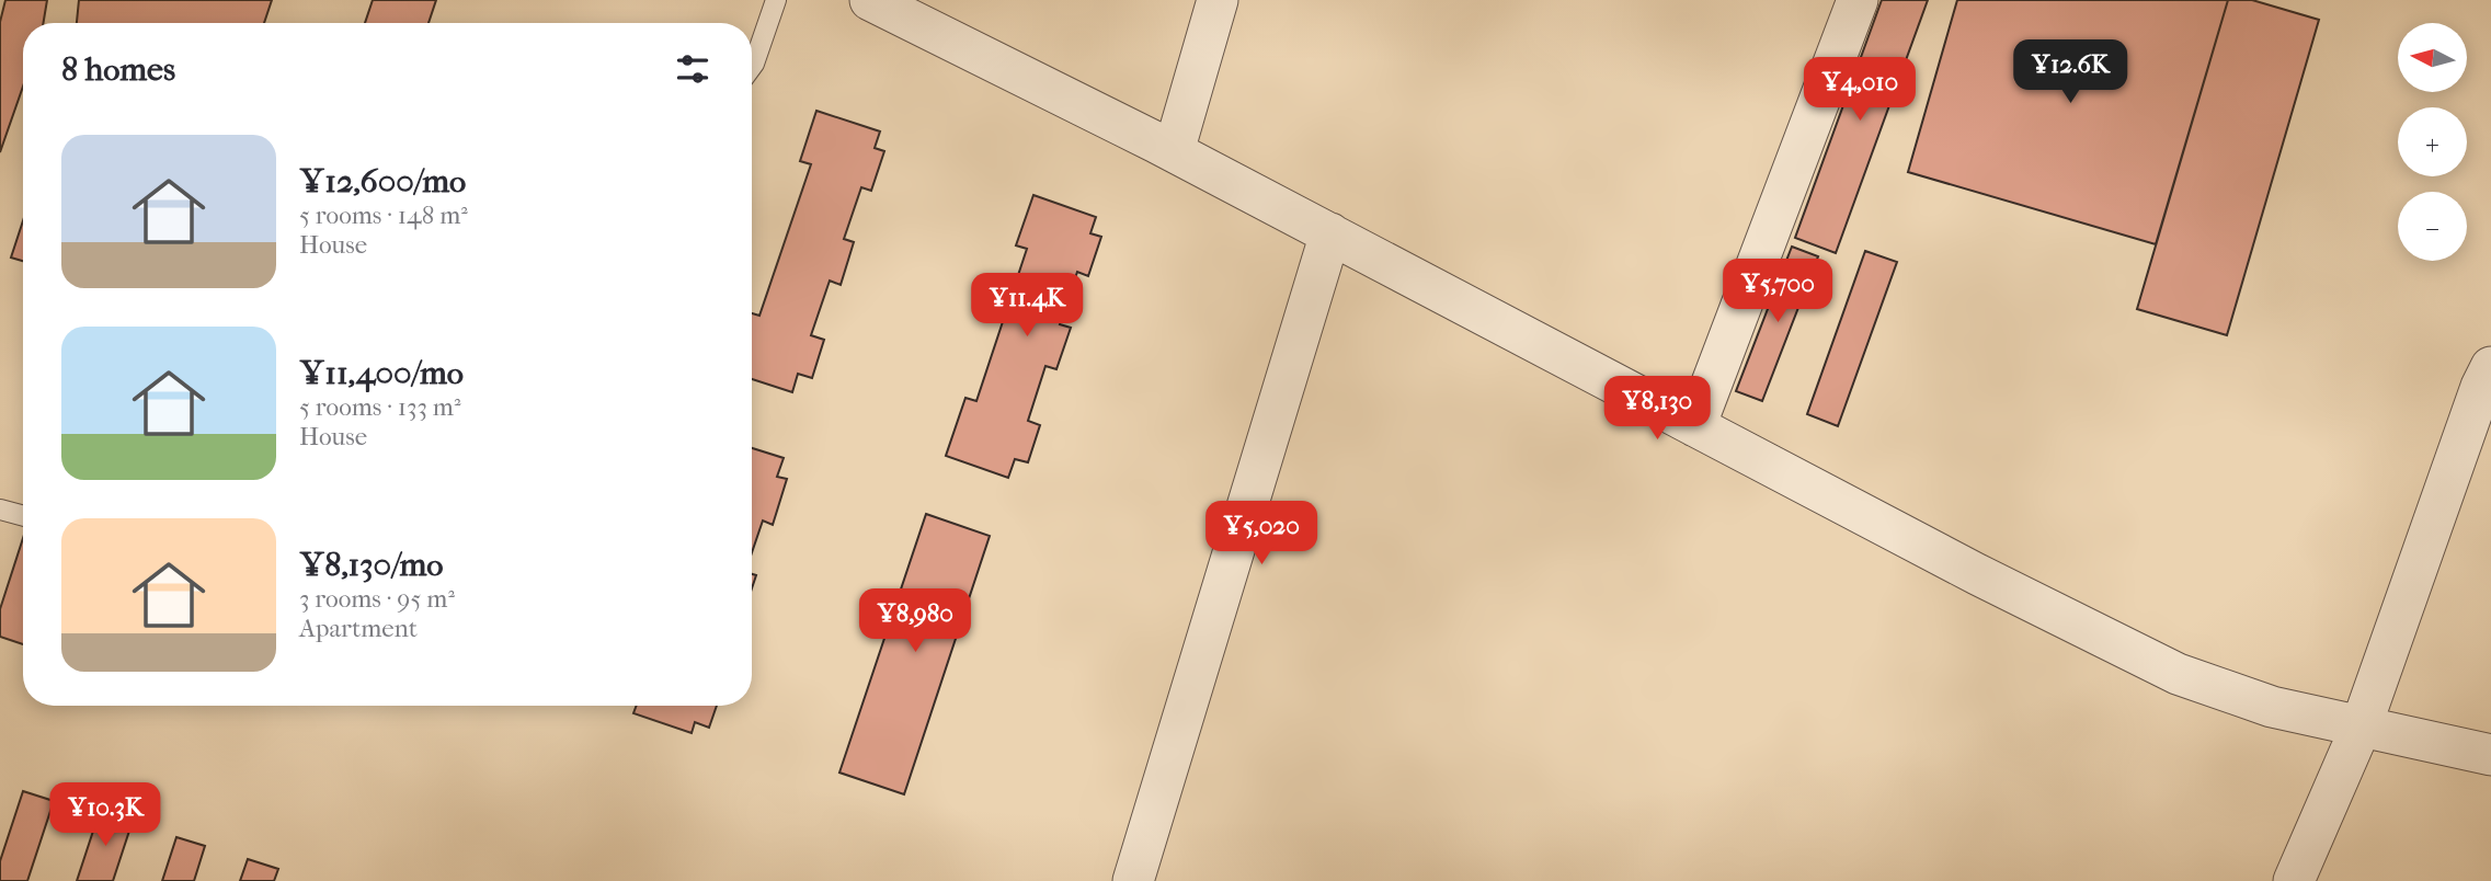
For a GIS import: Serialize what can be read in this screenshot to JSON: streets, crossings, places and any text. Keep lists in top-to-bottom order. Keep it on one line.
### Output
{"north":"left","page":{"map_buttons":["+","−"],"heading":"8 homes","price":["¥12.6K","¥4,010","¥5,700","¥11.4K","¥8,130","¥5,020","¥8,980","¥10.3K"],"list":[{"name":"¥12,600/mo","note":"5 rooms · 148 m² · House"},{"name":"¥11,400/mo","note":"5 rooms · 133 m² · House"},{"name":"¥8,130/mo","note":"3 rooms · 95 m² · Apartment"}]}}
